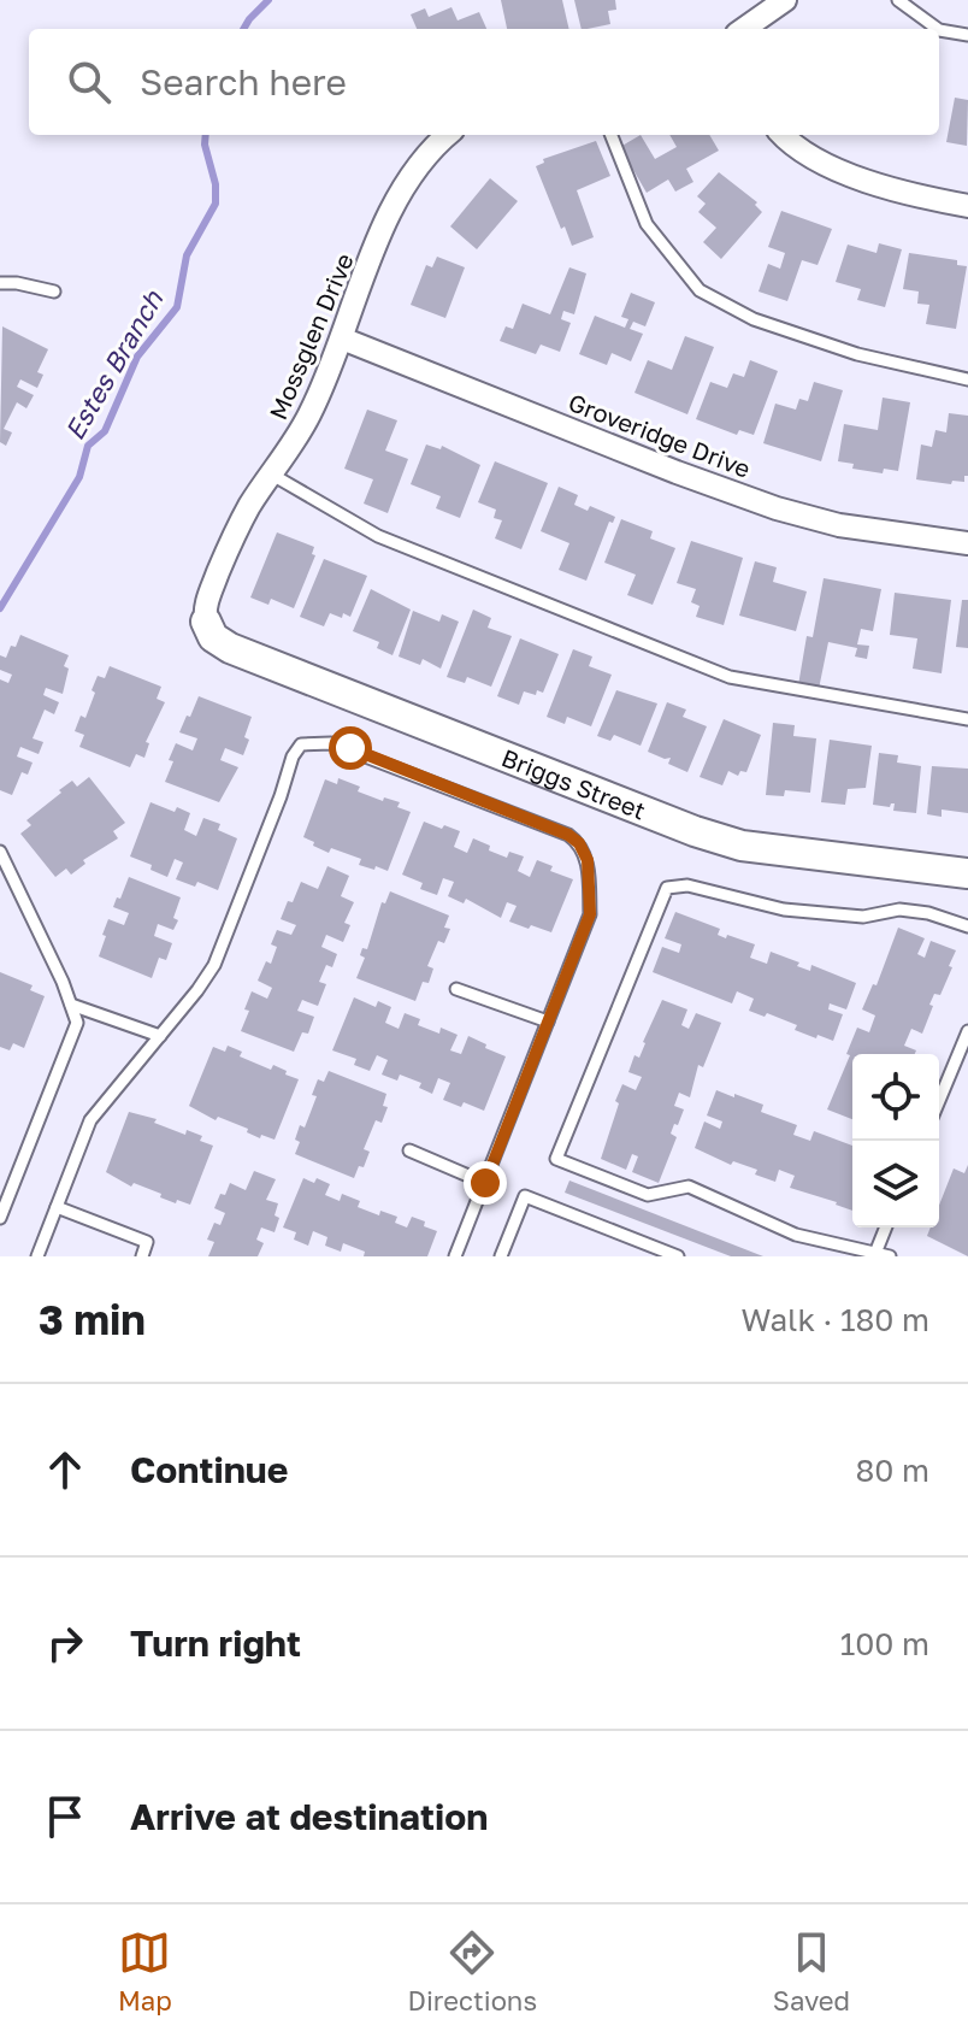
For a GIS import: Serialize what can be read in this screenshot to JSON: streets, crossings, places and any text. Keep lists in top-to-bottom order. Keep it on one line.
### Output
{"streets":{"street":["Mossglen Drive","Groveridge Drive","Briggs Street"]},"crossings":[["Mossglen Drive","Groveridge Drive"],["Mossglen Drive","Briggs Street"]],"water":["Estes Branch"],"page":{"search":"Search here","heading":["3 min","Walk · 180 m"],"list":[["Continue","80 m"],["Turn right","100 m"],"Arrive at destination"],"nav":["Map","Directions","Saved"]}}
